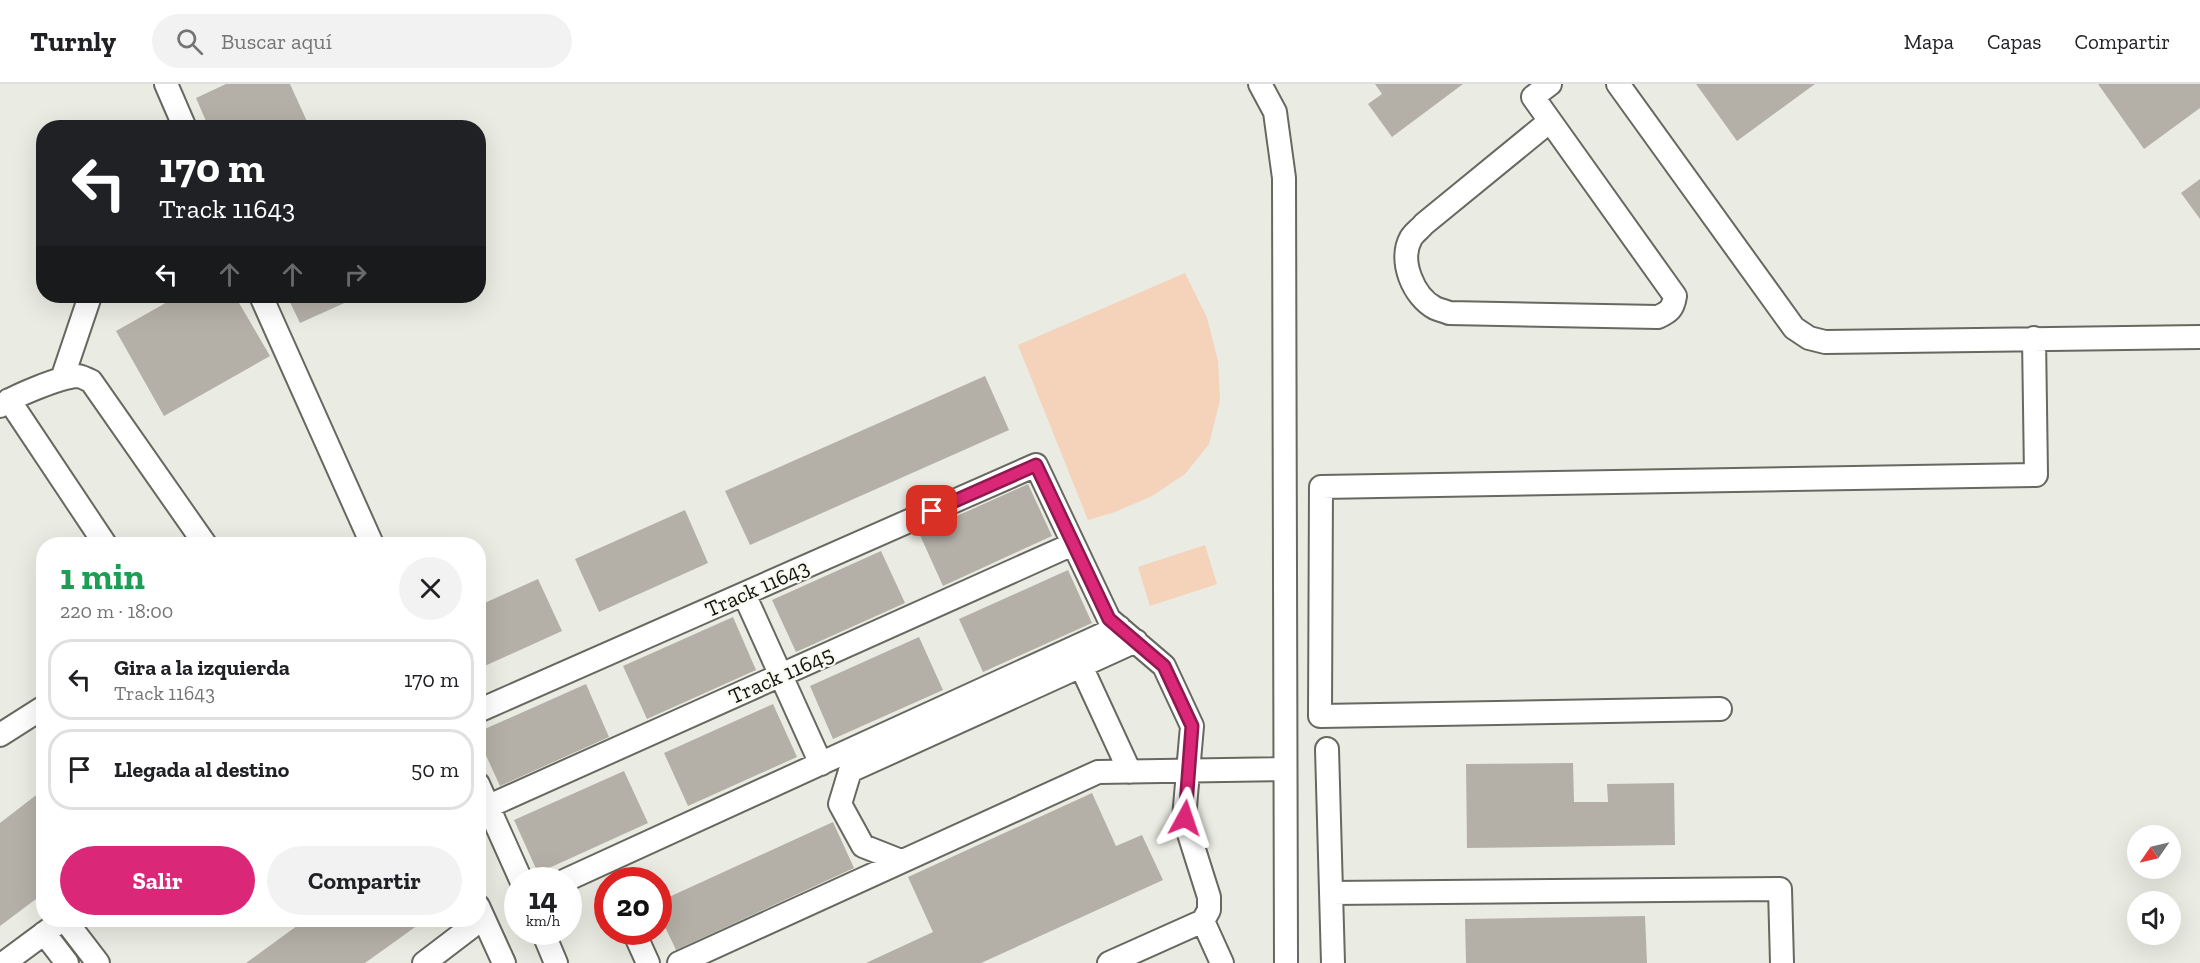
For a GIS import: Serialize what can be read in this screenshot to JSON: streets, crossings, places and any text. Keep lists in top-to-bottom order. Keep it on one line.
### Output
{"streets":{"street":["Track 11643","Track 11645"]},"crossings":[["Track 11643","Track 11645"]],"north":"bottom left","page":{"header":"Turnly","search":"Buscar aquí","nav":["Mapa","Capas","Compartir"],"turn":["170 m","Track 11643"],"heading":["1 min","220 m · 18:00"],"list":[{"name":"Gira a la izquierda","note":"Track 11643","value":"170 m"},{"name":"Llegada al destino","value":"50 m"}],"buttons":["Salir","Compartir"],"speed":"14 km/h","limit":"20"}}
